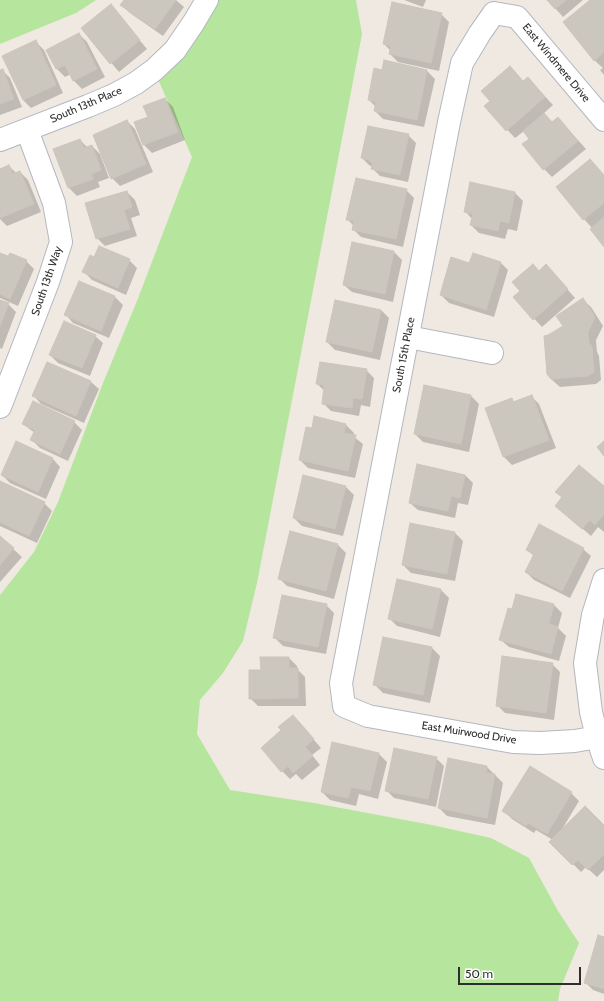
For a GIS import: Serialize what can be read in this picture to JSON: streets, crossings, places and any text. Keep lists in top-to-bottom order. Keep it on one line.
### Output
{"streets":{"street":["East Windmere Drive","South 13th Place","South 13th Way","South 15th Place","East Muirwood Drive"]},"crossings":[["East Windmere Drive","South 15th Place"],["South 13th Place","South 13th Way"],["South 15th Place","East Muirwood Drive"]],"scale_bar":"50 m"}
